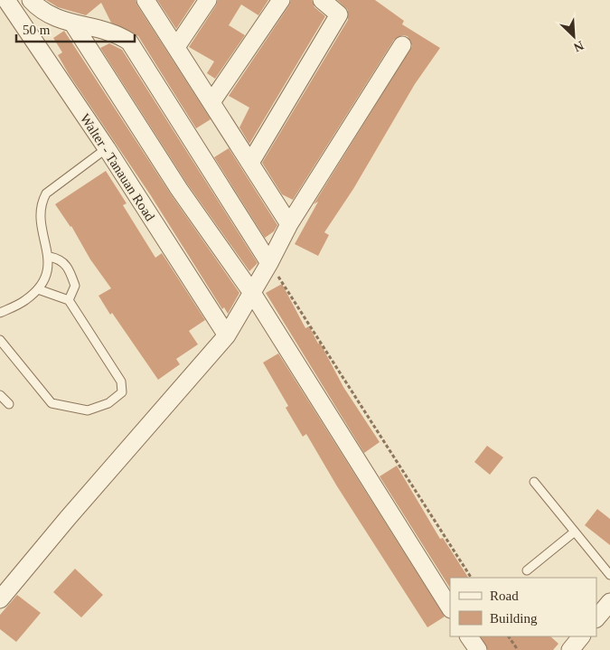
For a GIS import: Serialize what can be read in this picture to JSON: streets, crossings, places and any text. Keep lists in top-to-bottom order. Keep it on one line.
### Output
{"streets":{"street":["Walter - Tanauan Road"]},"legend":["Road","Building"],"scale_bar":"50 m","north":"bottom right"}
